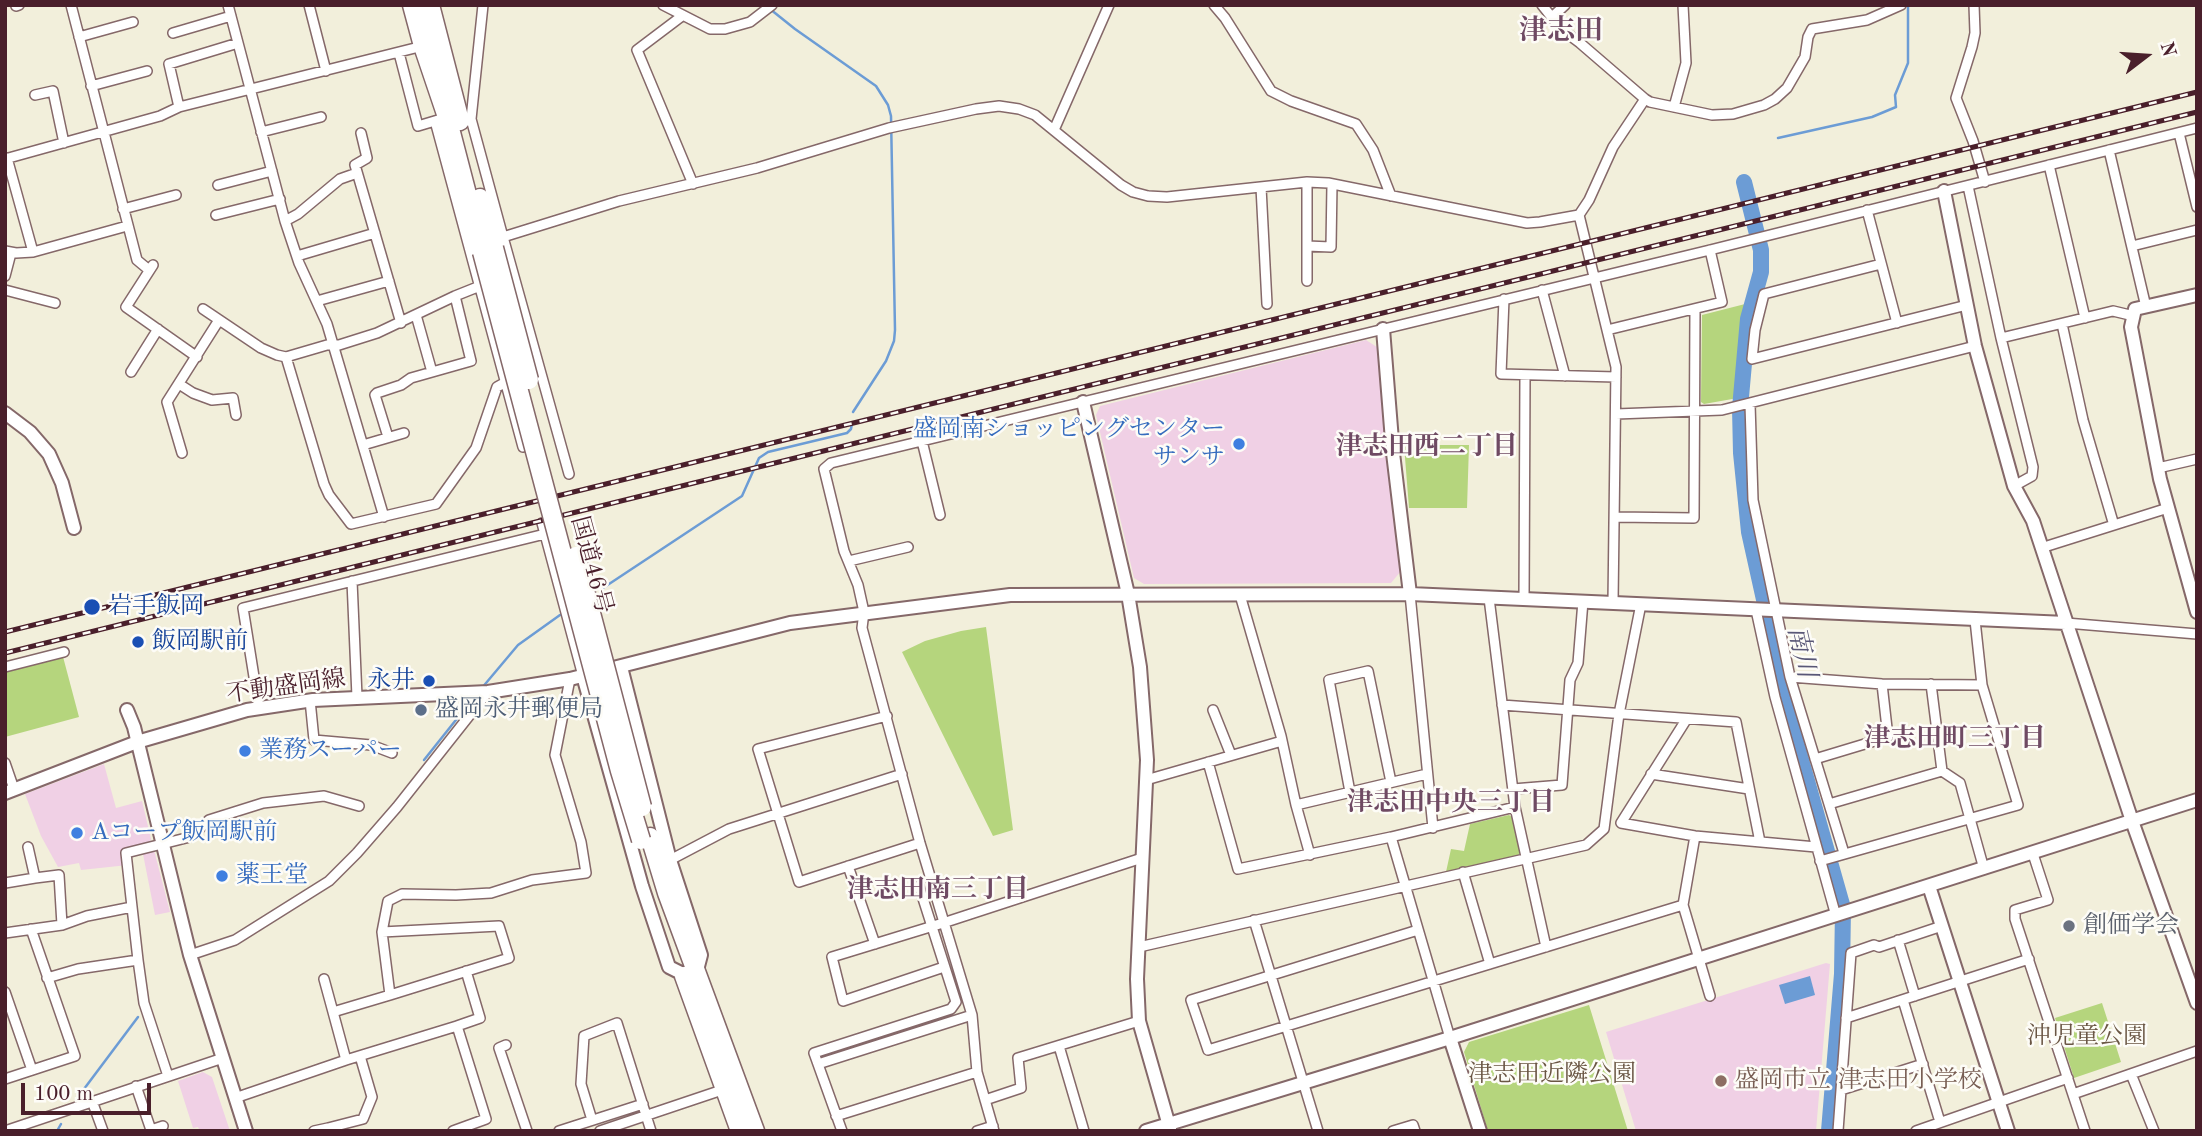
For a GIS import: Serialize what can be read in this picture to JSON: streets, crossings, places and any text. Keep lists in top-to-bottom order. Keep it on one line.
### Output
{"streets":{"highway":["国道46号"],"street":["不動盛岡線"]},"districts":["津志田","津志田西二丁目","津志田町三丁目","津志田中央三丁目","津志田南三丁目"],"water":["南川"],"parks":["沖児童公園","津志田近隣公園"],"places":["盛岡南ショッピングセンター サンサ","岩手飯岡","飯岡駅前","永井","盛岡永井郵便局","業務スーパー","Aコープ飯岡駅前","薬王堂","創価学会","盛岡市立 津志田小学校"],"scale_bar":"100 m","north":"right"}
